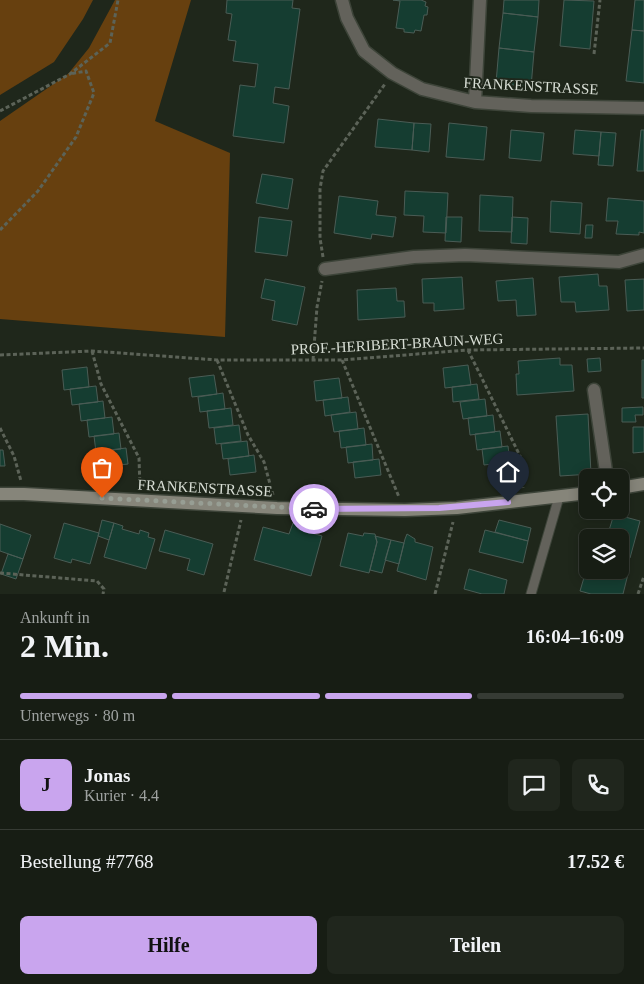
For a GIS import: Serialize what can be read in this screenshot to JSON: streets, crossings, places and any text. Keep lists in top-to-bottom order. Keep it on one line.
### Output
{"streets":{"street":["FRANKENSTRASSE"],"path":["PROF.-HERIBERT-BRAUN-WEG"]},"page":{"heading":["2 Min.","Ankunft in","16:04–16:09"],"panel":["Jonas","Kurier · 4.4","Bestellung #7768","17.52 €"],"bar":"Unterwegs · 80 m","round":"J","buttons":["Hilfe","Teilen"]}}
